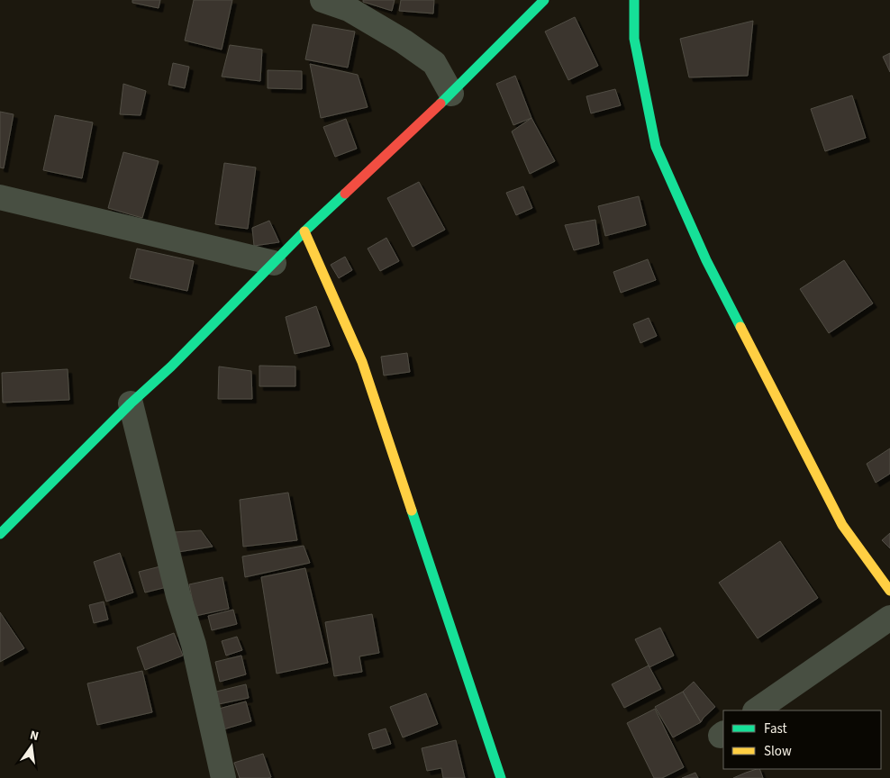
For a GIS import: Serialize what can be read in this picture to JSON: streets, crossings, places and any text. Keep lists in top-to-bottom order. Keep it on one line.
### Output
{"legend":["Fast","Slow"],"north":"top"}
